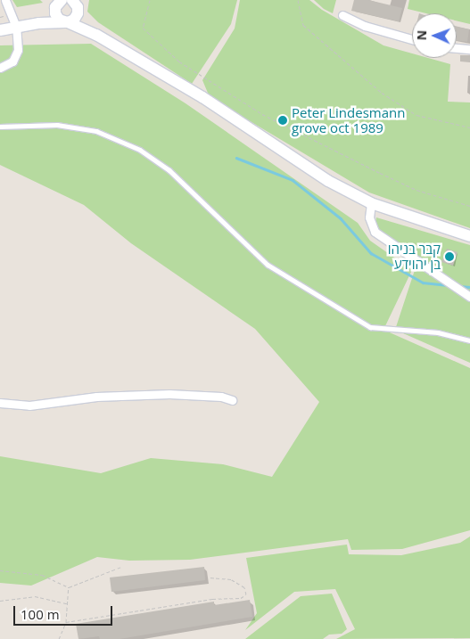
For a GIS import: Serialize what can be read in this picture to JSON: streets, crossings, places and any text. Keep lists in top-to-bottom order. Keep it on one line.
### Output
{"places":["Peter Lindesmann grove oct 1989","קבר בניהו בן יהוידע"],"scale_bar":"100 m","north":"left"}
